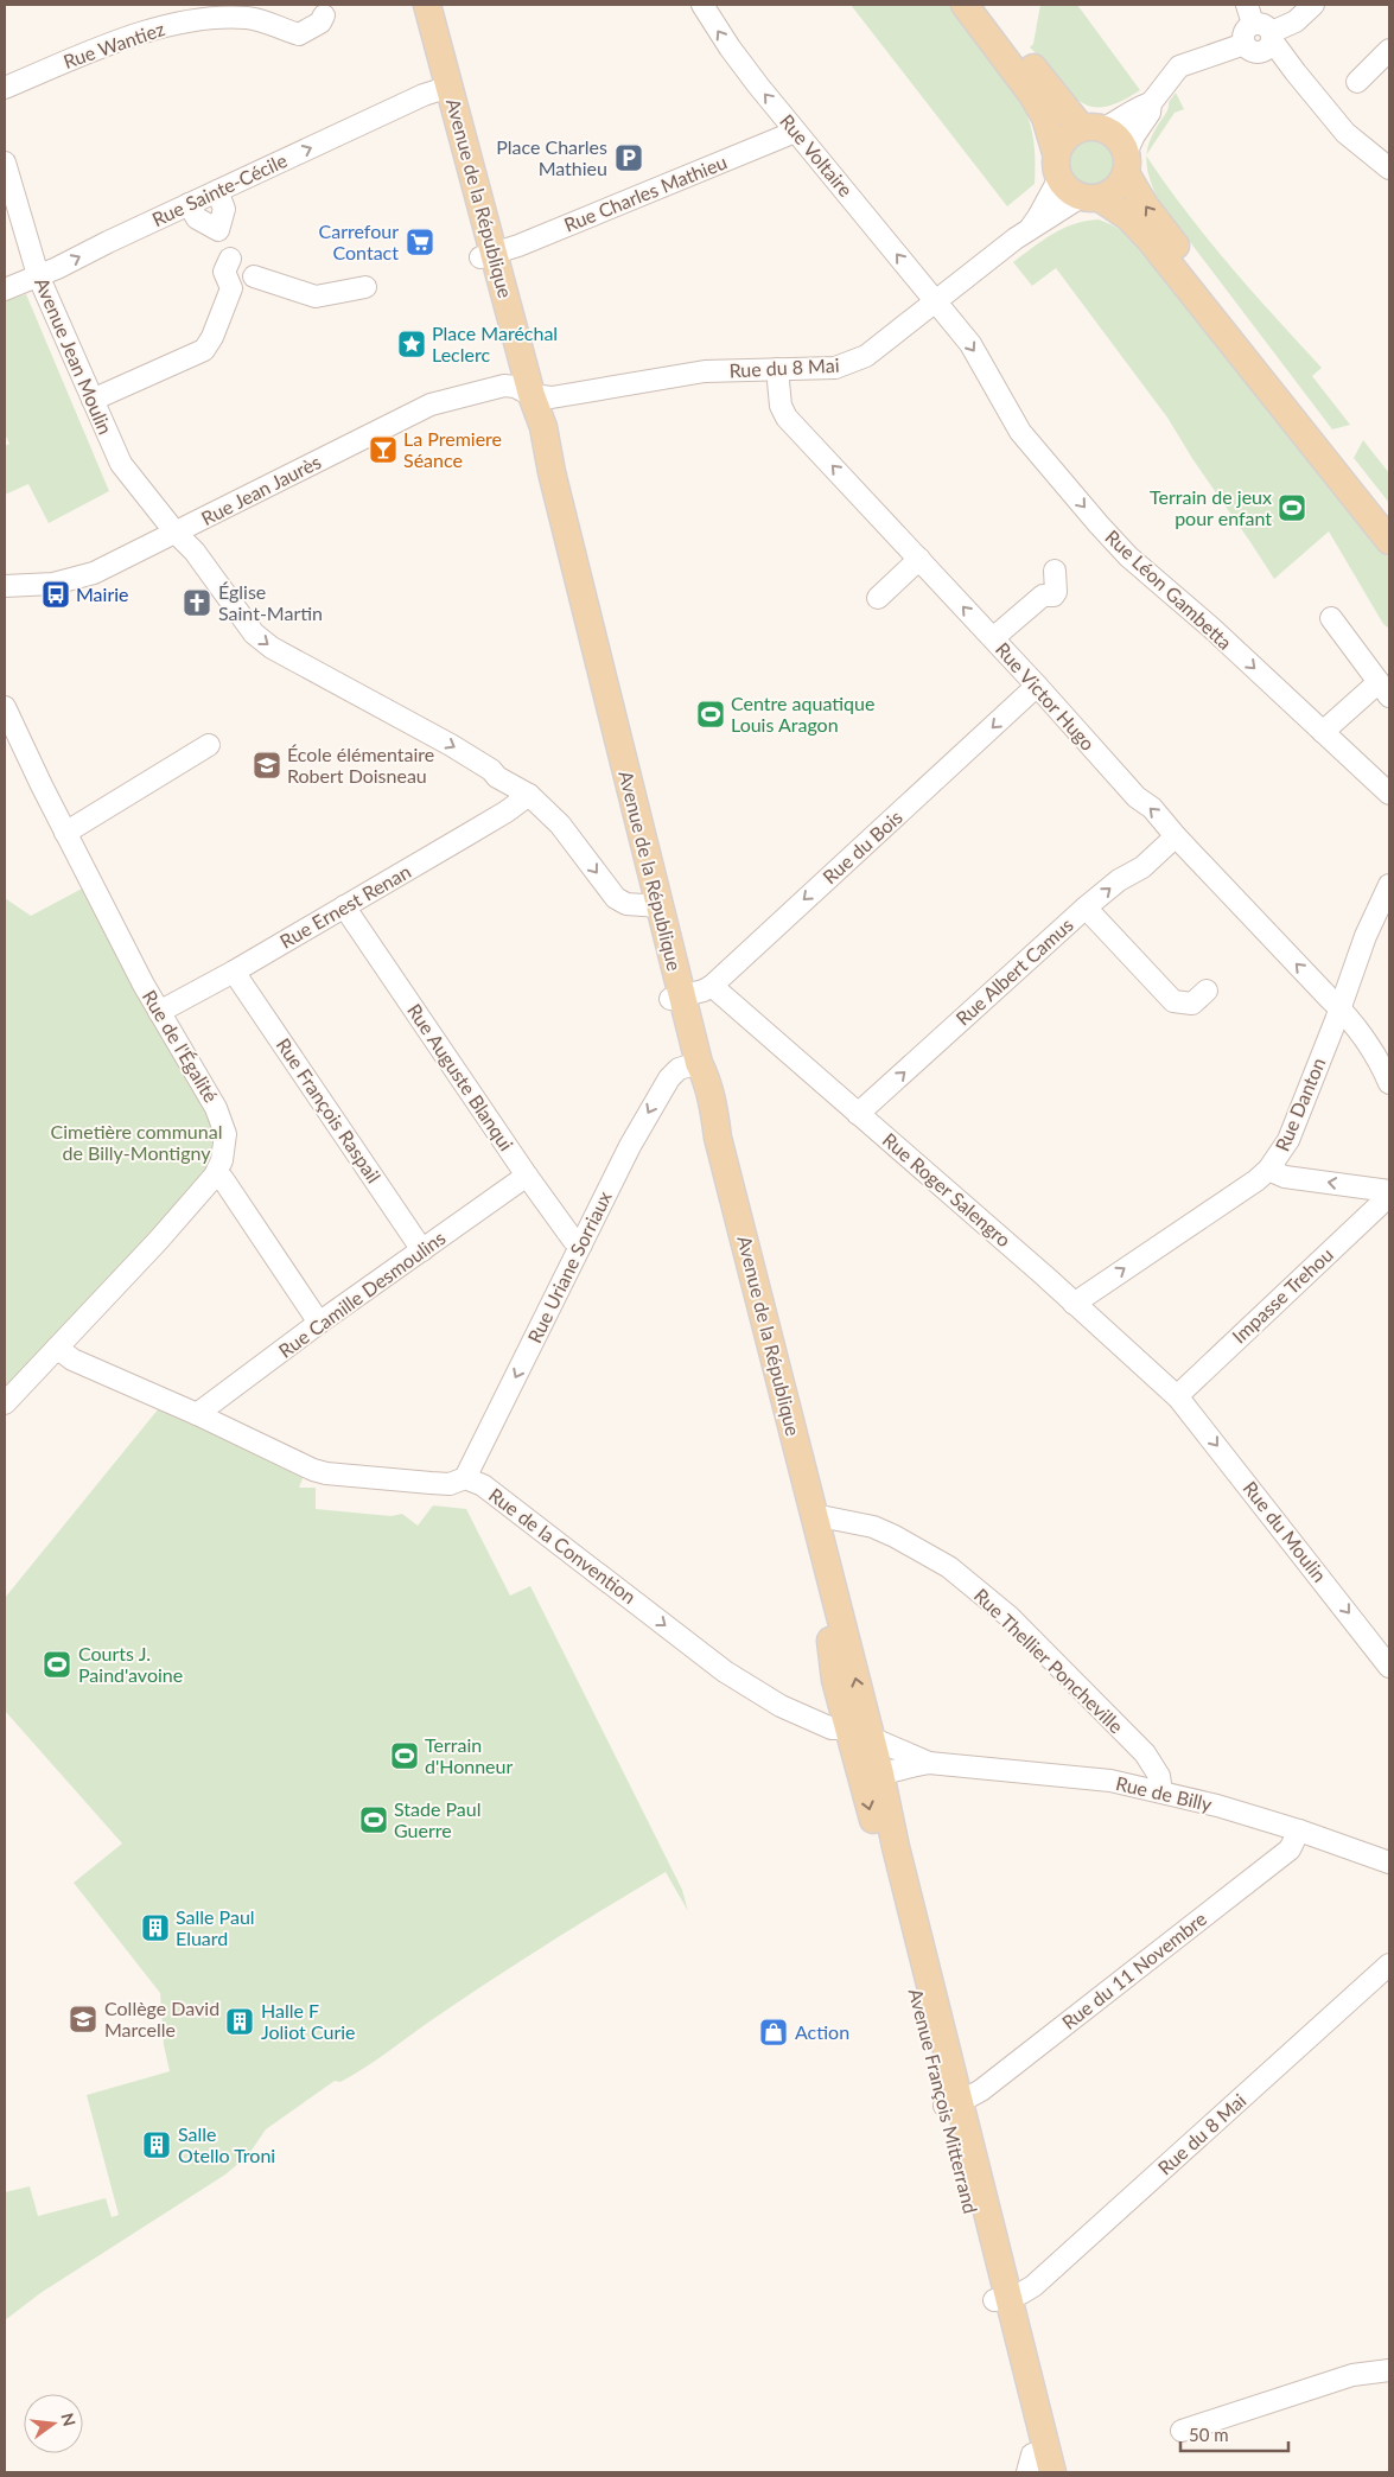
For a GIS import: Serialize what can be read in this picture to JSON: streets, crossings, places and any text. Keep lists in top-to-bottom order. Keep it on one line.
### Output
{"streets":{"main road":["Avenue de la République","Avenue François Mitterrand"],"street":["Rue Wantiez","Rue Voltaire","Rue Sainte-Cécile","Rue Charles Mathieu","Avenue Jean Moulin","Rue du 8 Mai","Rue Jean Jaurès","Rue Léon Gambetta","Rue Victor Hugo","Rue du Bois","Rue Ernest Renan","Rue Albert Camus","Rue de l'Égalité","Rue Auguste Blanqui","Rue Danton","Rue François Raspail","Rue Roger Salengro","Rue Uriane Sorriaux","Rue Camille Desmoulins","Impasse Trehou","Rue du Moulin","Rue de la Convention","Rue Thellier Poncheville","Rue de Billy","Rue du 11 Novembre"]},"crossings":[["Rue Voltaire","Rue Charles Mathieu"],["Rue Voltaire","Rue du 8 Mai"],["Rue Voltaire","Rue Léon Gambetta"],["Rue Sainte-Cécile","Avenue de la République"],["Rue Sainte-Cécile","Avenue Jean Moulin"],["Rue Charles Mathieu","Avenue de la République"],["Avenue de la République","Rue du 8 Mai"],["Avenue de la République","Rue Jean Jaurès"],["Avenue de la République","Rue du Bois"],["Avenue de la République","Rue Uriane Sorriaux"],["Avenue de la République","Rue de la Convention"],["Avenue de la République","Rue Thellier Poncheville"],["Avenue de la République","Rue de Billy"],["Avenue de la République","Avenue François Mitterrand"],["Avenue Jean Moulin","Rue Jean Jaurès"],["Rue du 8 Mai","Rue Jean Jaurès"],["Rue du 8 Mai","Rue Léon Gambetta"],["Rue du 8 Mai","Rue Victor Hugo"],["Rue du 8 Mai","Avenue François Mitterrand"],["Rue Victor Hugo","Rue du Bois"],["Rue Victor Hugo","Rue Albert Camus"],["Rue Victor Hugo","Rue Danton"],["Rue du Bois","Rue Roger Salengro"],["Rue Ernest Renan","Rue de l'Égalité"],["Rue Ernest Renan","Rue Auguste Blanqui"],["Rue Ernest Renan","Rue François Raspail"],["Rue Albert Camus","Rue Roger Salengro"],["Rue de l'Égalité","Rue de la Convention"],["Rue Auguste Blanqui","Rue Uriane Sorriaux"],["Rue Auguste Blanqui","Rue Camille Desmoulins"],["Rue Danton","Rue Roger Salengro"],["Rue François Raspail","Rue Camille Desmoulins"],["Rue Roger Salengro","Impasse Trehou"],["Rue Roger Salengro","Rue du Moulin"],["Rue Uriane Sorriaux","Rue de la Convention"],["Rue Camille Desmoulins","Rue de la Convention"],["Impasse Trehou","Rue du Moulin"],["Rue de la Convention","Rue de Billy"],["Rue de la Convention","Avenue François Mitterrand"],["Rue Thellier Poncheville","Rue de Billy"],["Rue de Billy","Rue du 11 Novembre"],["Rue de Billy","Avenue François Mitterrand"],["Rue du 11 Novembre","Avenue François Mitterrand"]],"one_way":["Rue Voltaire","Rue Léon Gambetta","Rue Victor Hugo","Rue du Bois","Rue Albert Camus","Rue Danton","Rue Uriane Sorriaux","Rue du Moulin","Rue de la Convention"],"parks":["Cimetière communal de Billy-Montigny"],"places":{"parking":["Place Charles Mathieu"],"supermarket":["Carrefour Contact"],"place":["Place Maréchal Leclerc"],"bar":["La Premiere Séance"],"sports":["Terrain de jeux pour enfant","Centre aquatique Louis Aragon","Courts J. Paind'avoine","Terrain d'Honneur","Stade Paul Guerre"],"bus stop":["Mairie"],"church":["Église Saint-Martin"],"school or university":["École élémentaire Robert Doisneau","Collège David Marcelle"],"building":["Salle Paul Eluard","Halle F Joliot Curie","Salle Otello Troni"],"shop":["Action"]},"scale_bar":"50 m","north":"right"}
